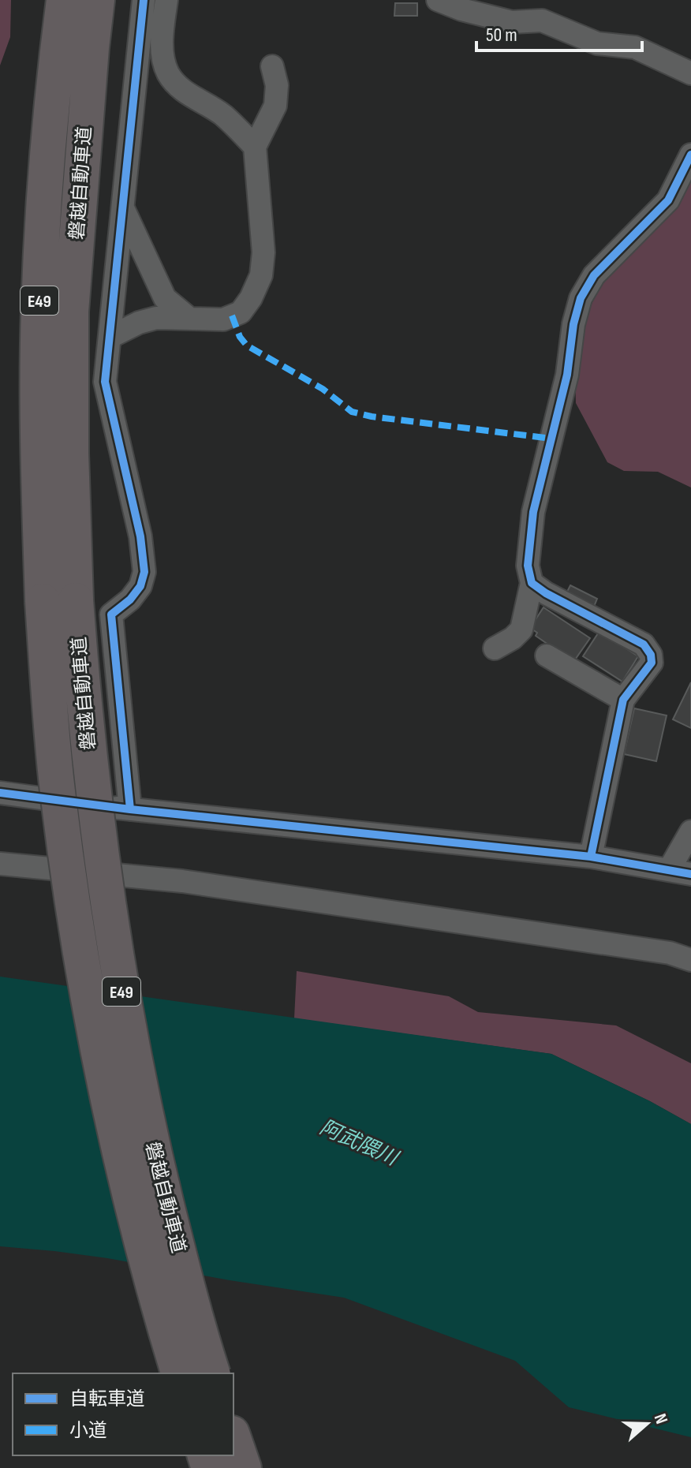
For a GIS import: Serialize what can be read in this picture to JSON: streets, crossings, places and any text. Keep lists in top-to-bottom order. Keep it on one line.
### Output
{"streets":{"highway":["磐越自動車道","E49"]},"water":["阿武隈川"],"legend":["自転車道","小道"],"scale_bar":"50 m","north":"right"}
